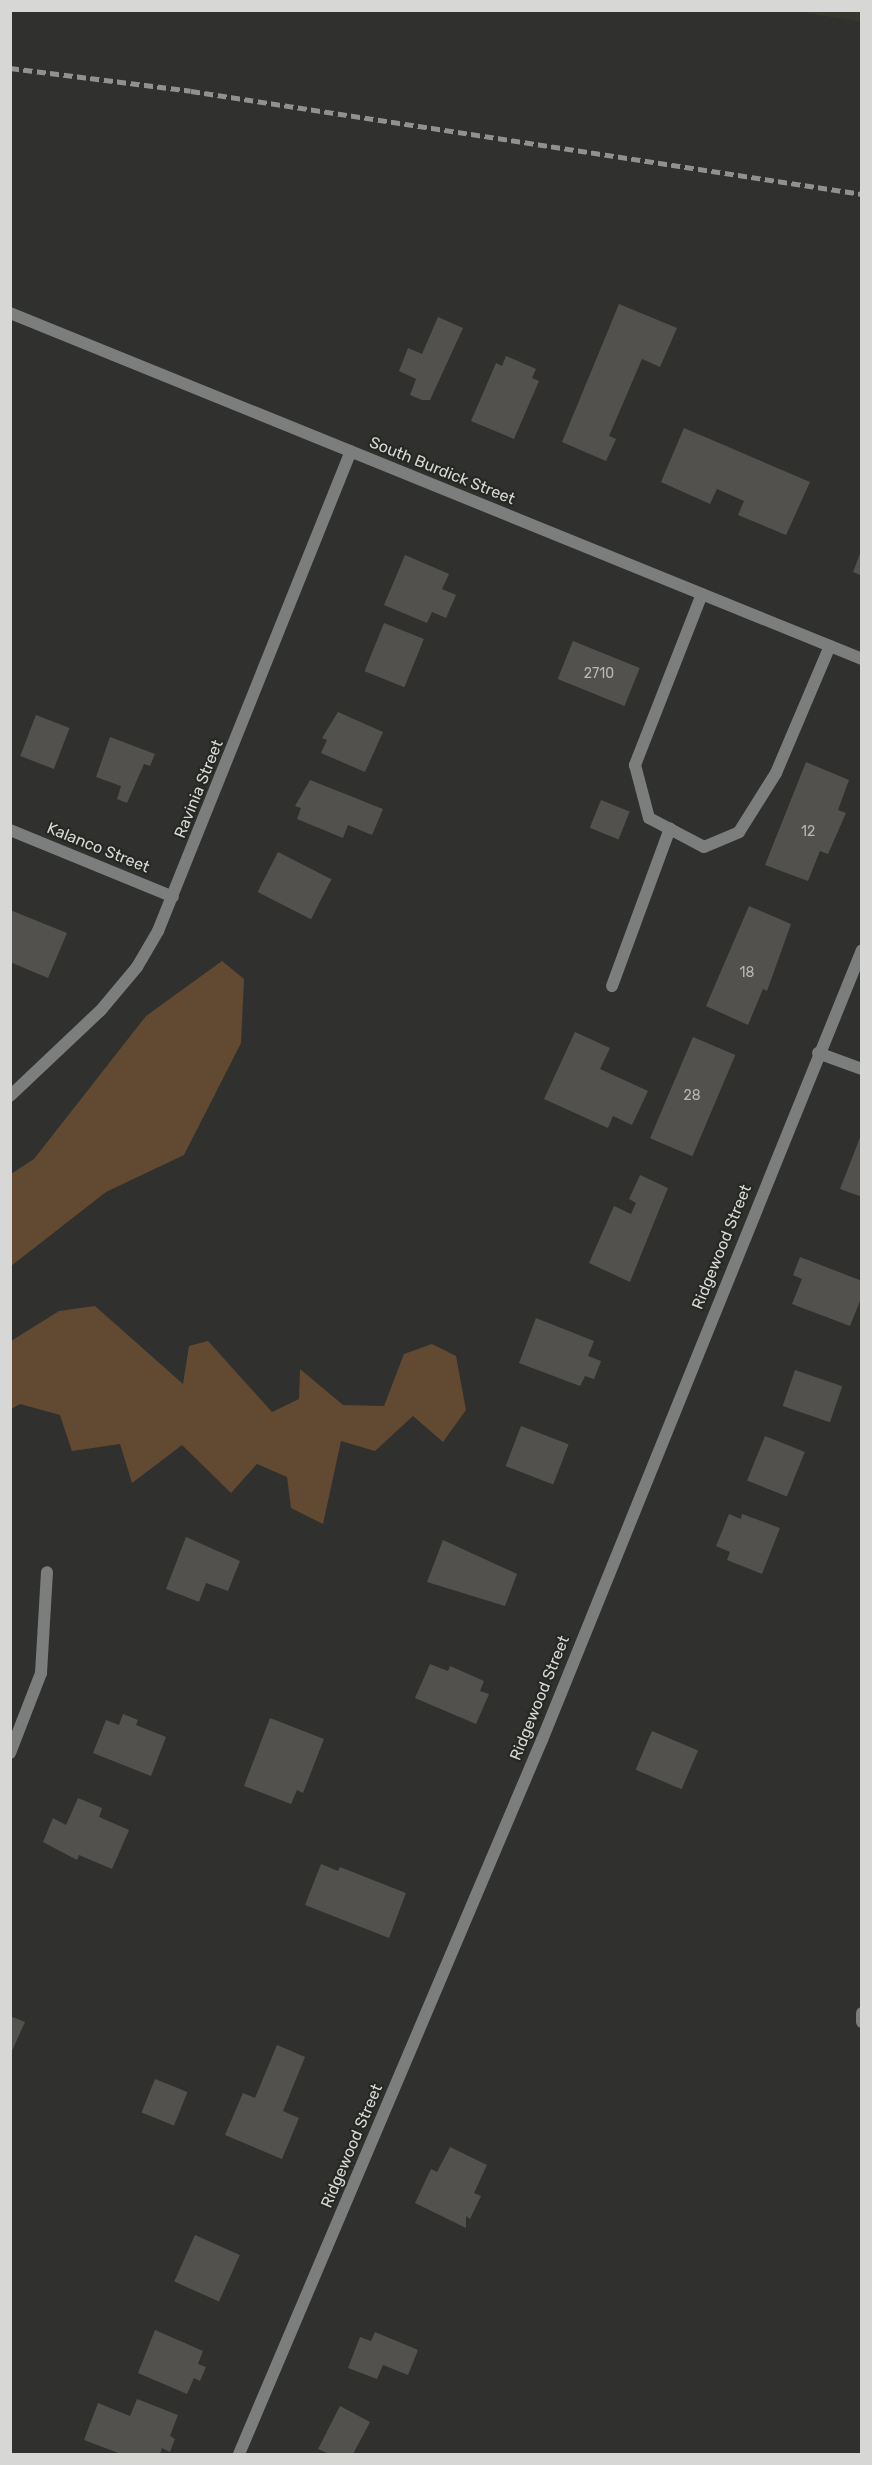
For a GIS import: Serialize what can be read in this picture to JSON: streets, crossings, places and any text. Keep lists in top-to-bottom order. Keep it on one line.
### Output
{"streets":{"street":["South Burdick Street","Ravinia Street","Kalanco Street","Ridgewood Street"]},"crossings":[["South Burdick Street","Ravinia Street"],["Ravinia Street","Kalanco Street"]],"house_numbers":["2710","12","18","28"]}
